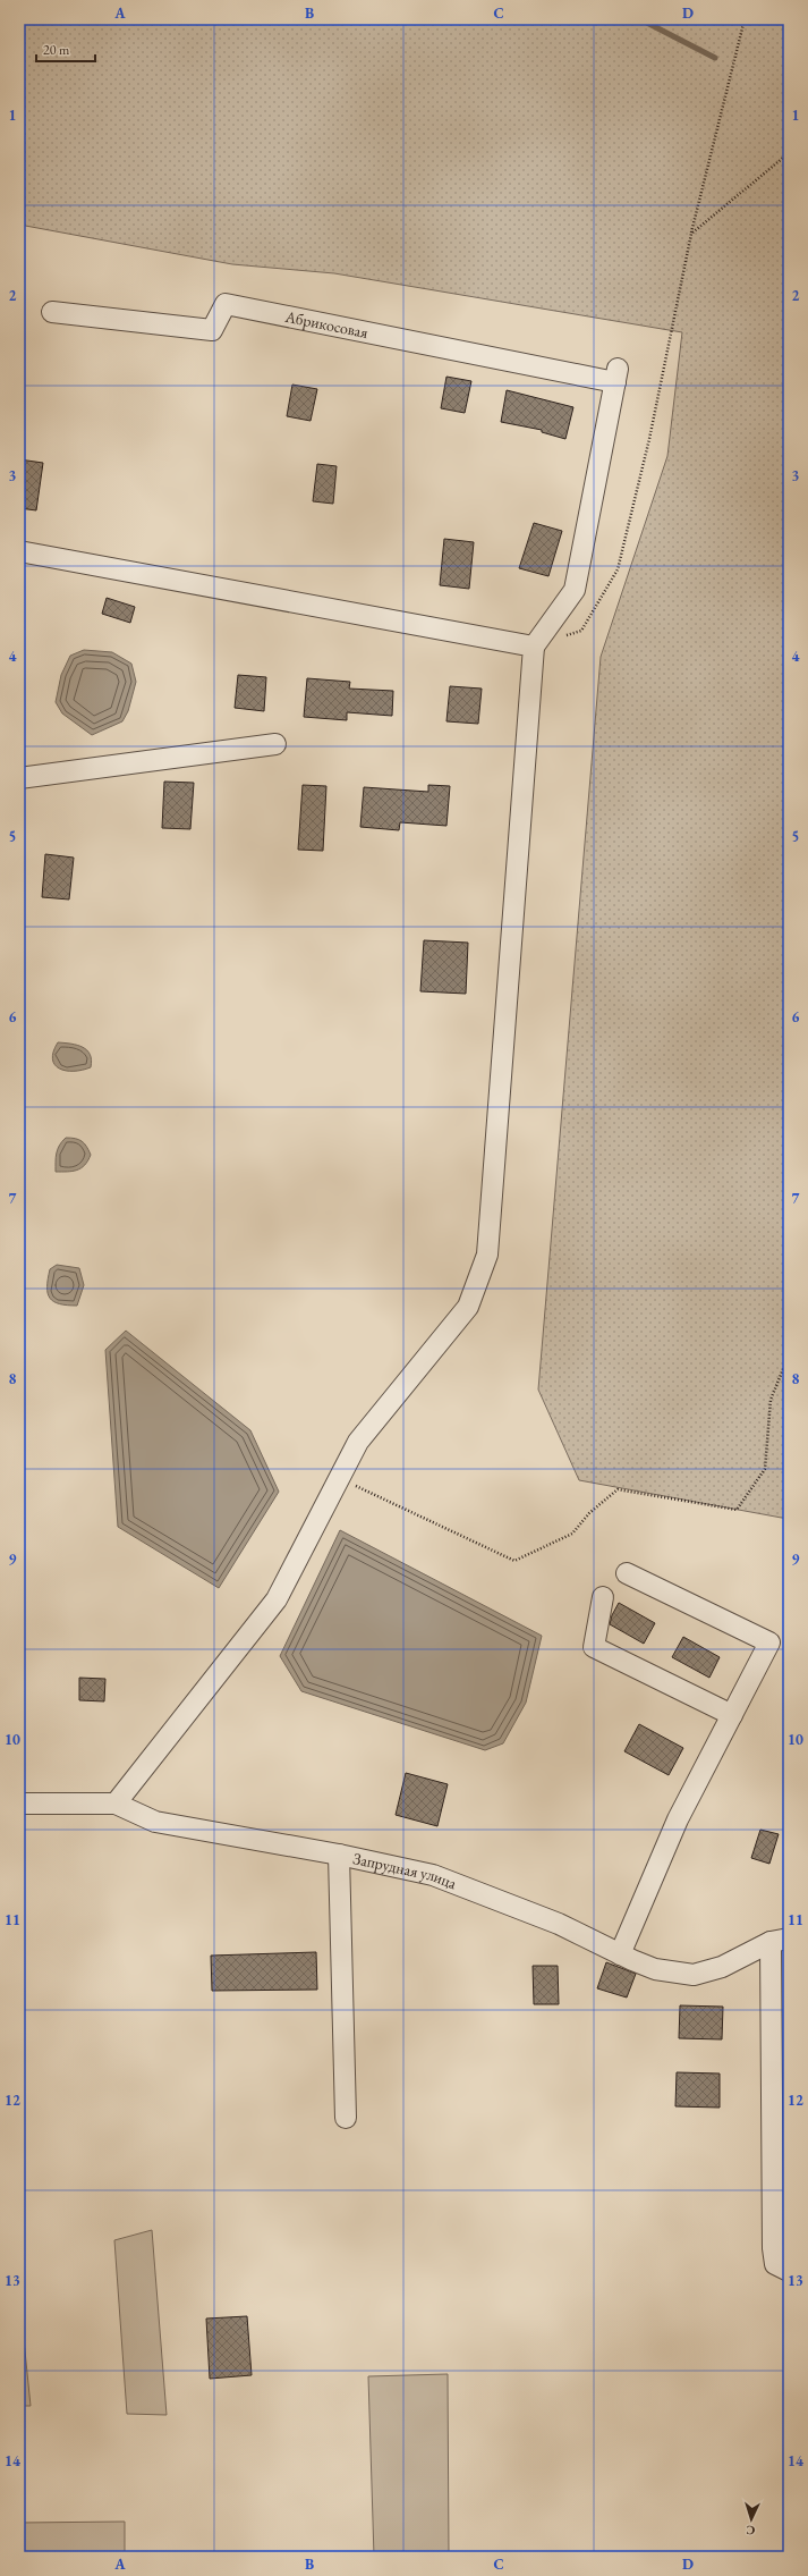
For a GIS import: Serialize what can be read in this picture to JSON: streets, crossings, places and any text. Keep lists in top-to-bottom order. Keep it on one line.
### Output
{"streets":{"street":["Абрикосовая","Запрудная улица"]},"scale_bar":"20 m","north":"bottom","grid":{"columns":["A","B","C","D"],"rows":["1","2","3","4","5","6","7","8","9","10","11","12","13","14"]}}
